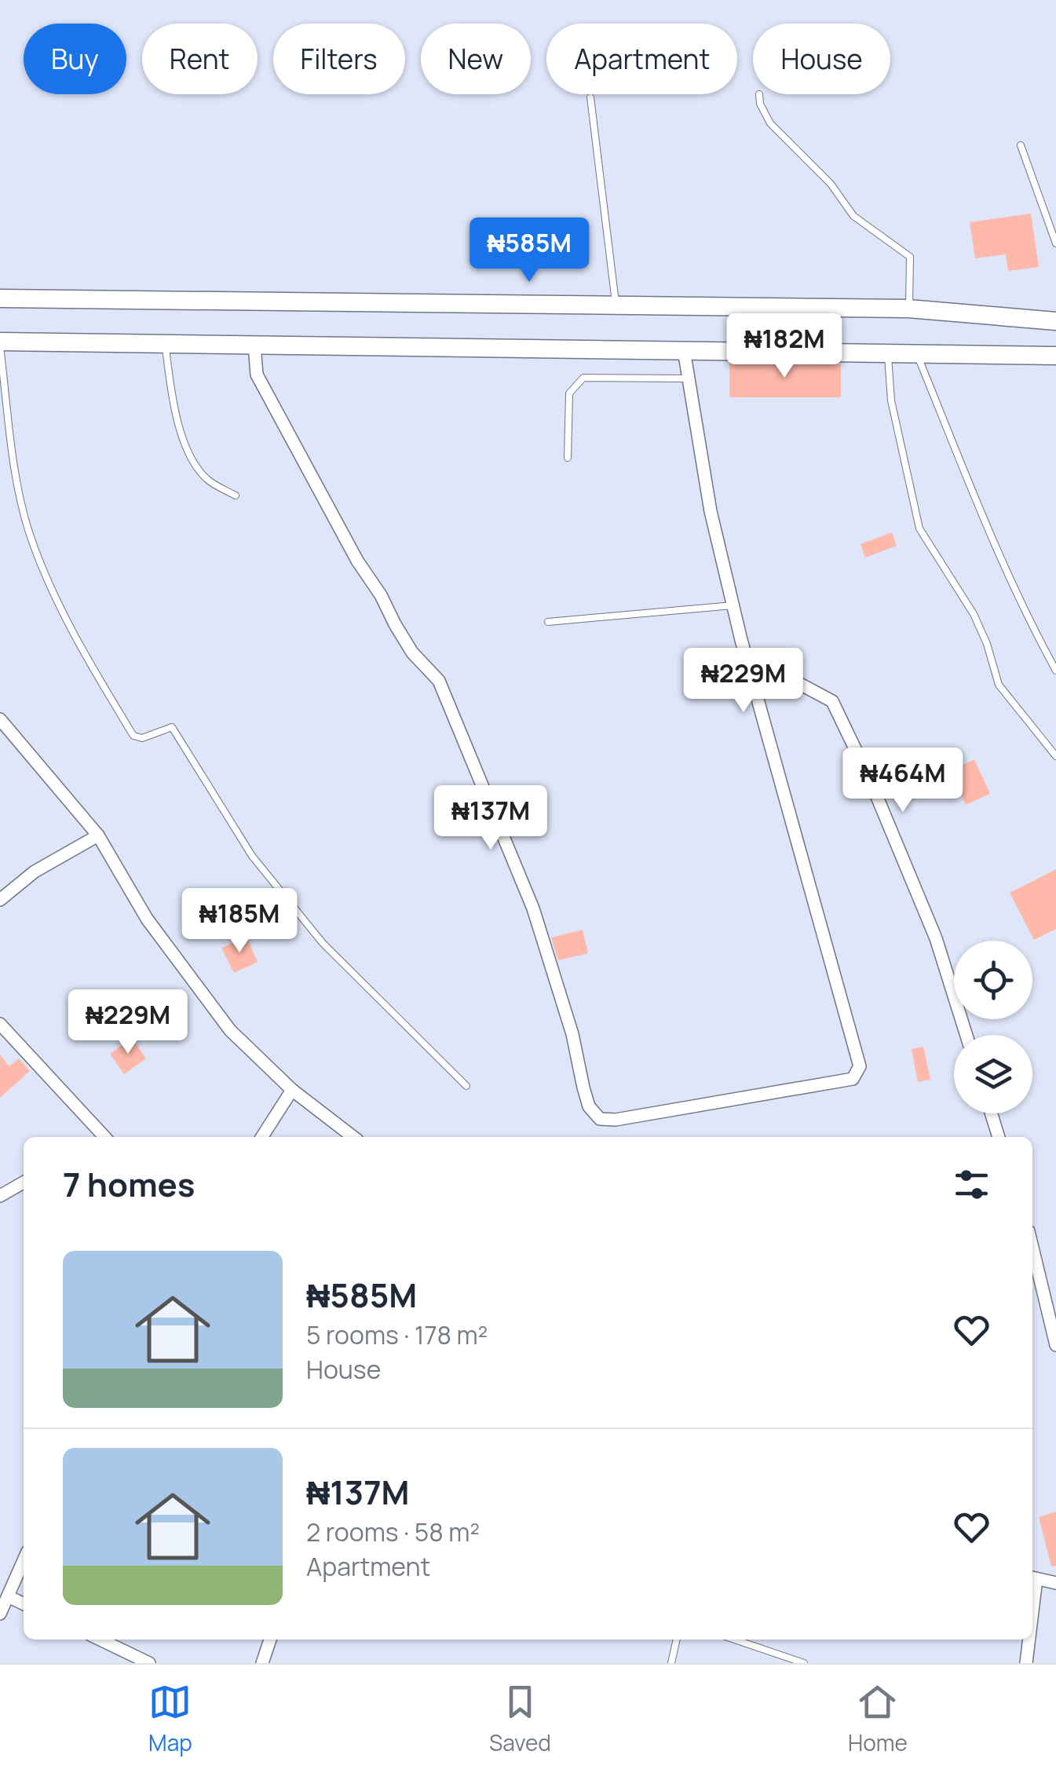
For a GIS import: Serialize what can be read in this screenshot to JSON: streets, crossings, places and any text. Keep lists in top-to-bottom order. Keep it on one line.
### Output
{"page":{"chip":["Buy","Rent","Filters","New","Apartment","House"],"price":["₦585M","₦182M","₦229M","₦464M","₦137M","₦185M","₦229M"],"heading":"7 homes","list":[{"name":"₦585M","note":"5 rooms · 178 m² · House"},{"name":"₦137M","note":"2 rooms · 58 m² · Apartment"}],"tabs":["Map","Saved","Home"]}}
